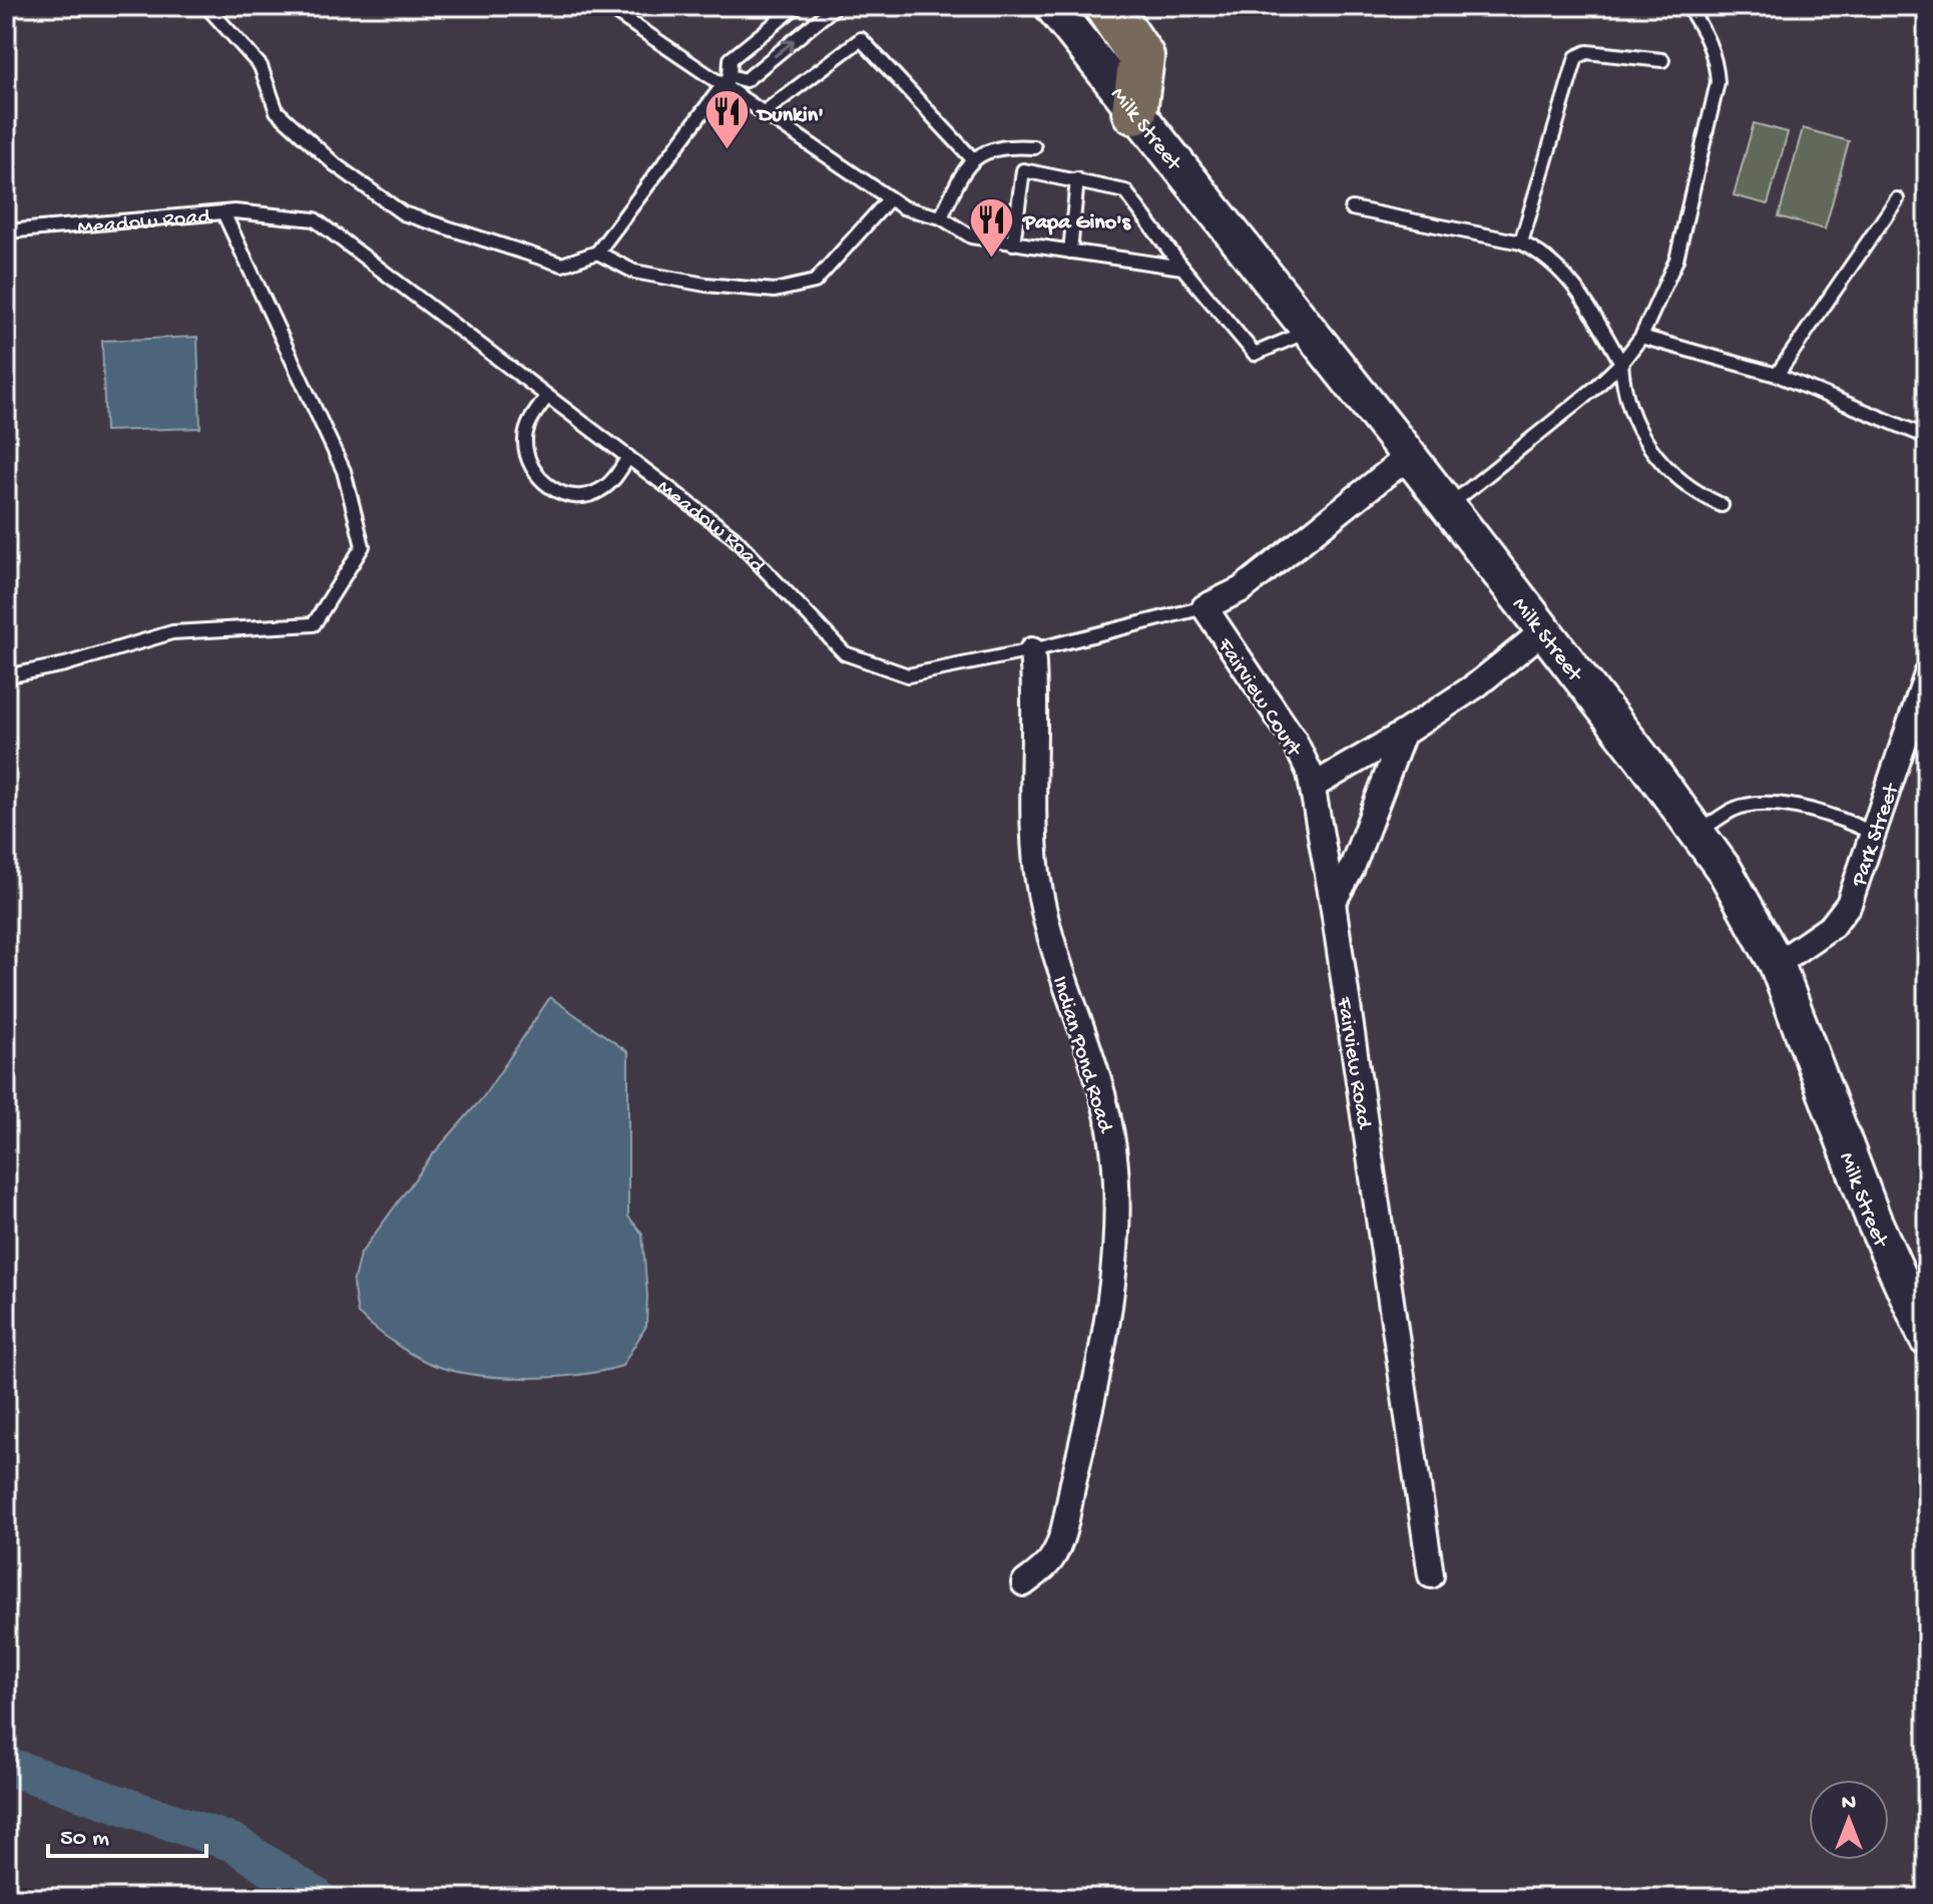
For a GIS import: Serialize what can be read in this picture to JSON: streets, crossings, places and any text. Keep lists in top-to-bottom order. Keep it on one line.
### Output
{"streets":{"main road":["Milk Street"],"street":["Meadow Road","Fairview Court","Park Street","Indian Pond Road","Fairview Road"]},"crossings":[["Milk Street","Meadow Road"],["Milk Street","Park Street"],["Meadow Road","Fairview Court"],["Meadow Road","Indian Pond Road"],["Fairview Court","Fairview Road"]],"places":{"restaurant":["Dunkin'","Papa Gino's"]},"scale_bar":"50 m","north":"top"}
